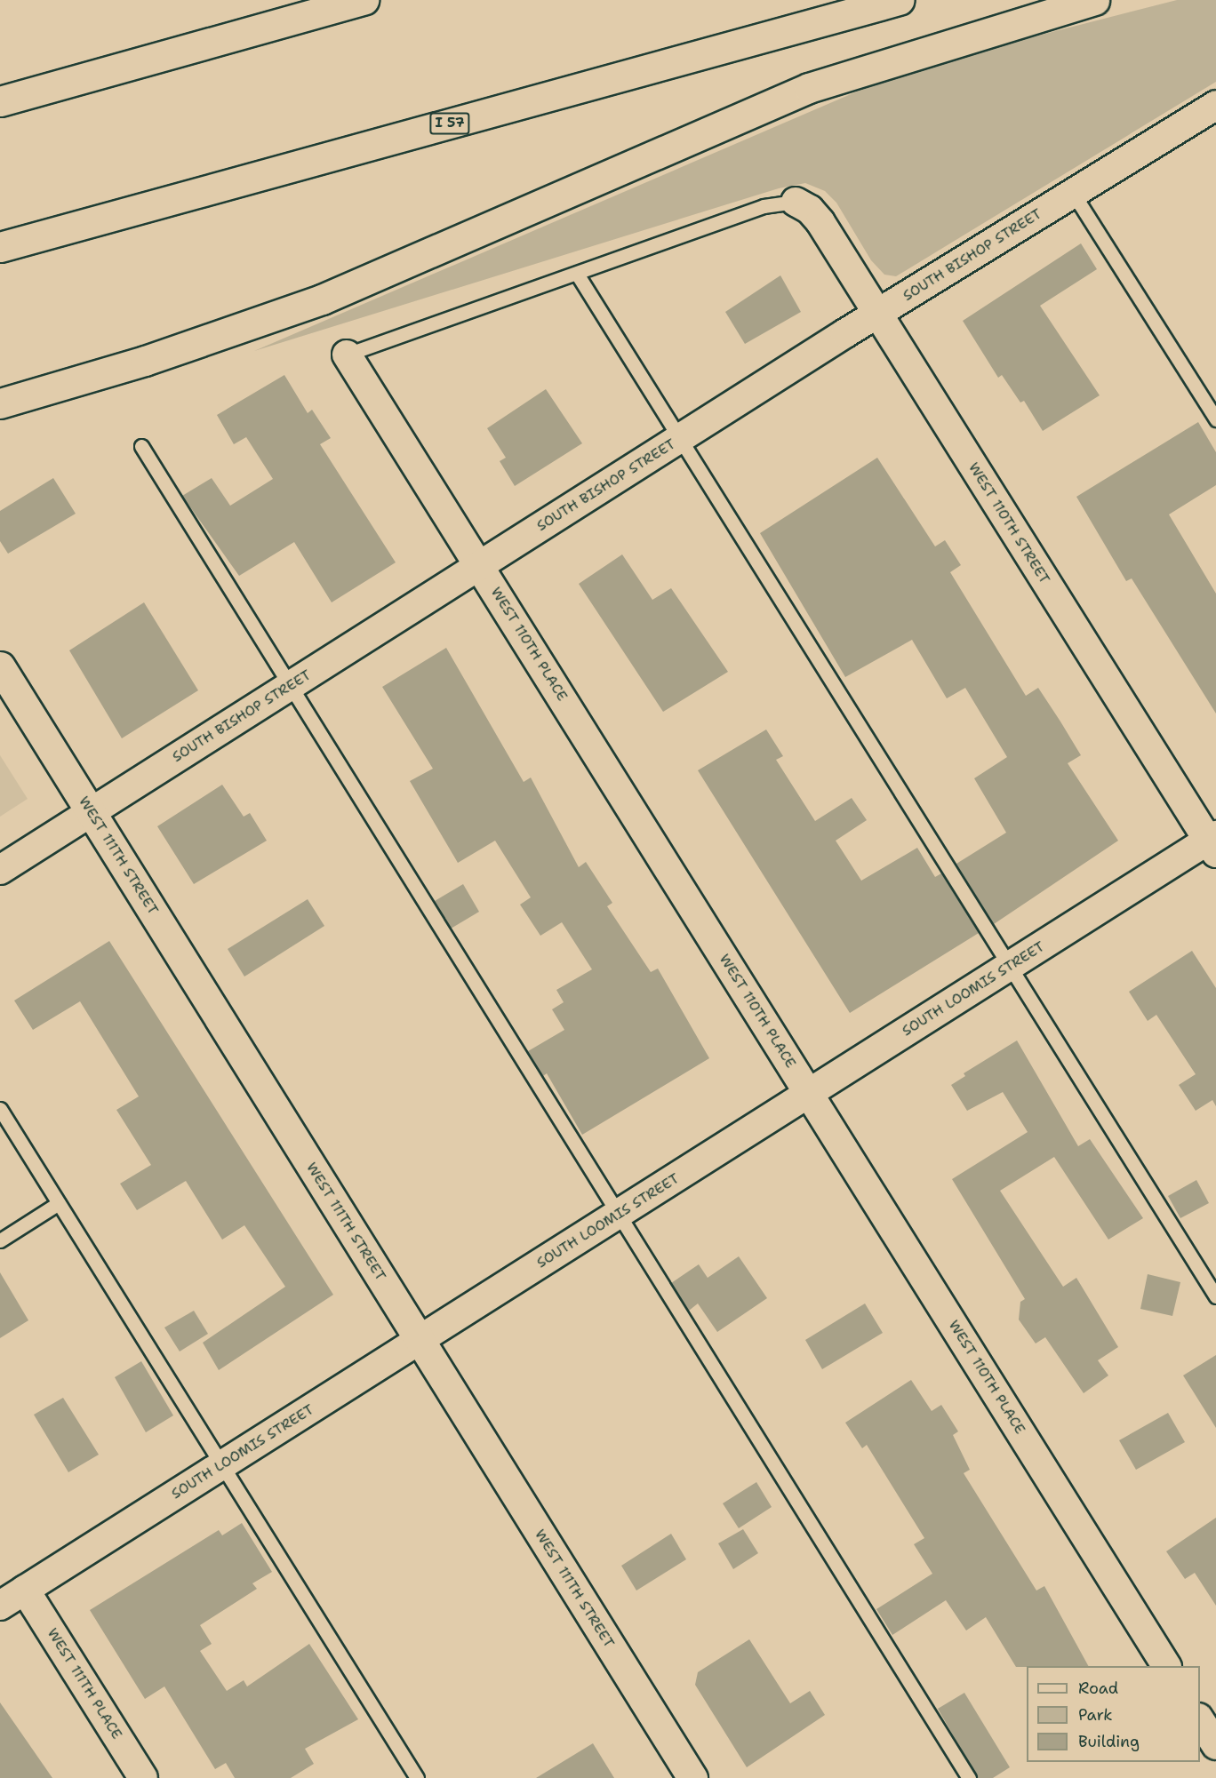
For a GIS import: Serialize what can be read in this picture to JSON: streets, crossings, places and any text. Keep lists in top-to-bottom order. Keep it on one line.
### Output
{"streets":{"main road":["I 57","WEST 111TH STREET"],"street":["SOUTH BISHOP STREET","WEST 110TH STREET","WEST 110TH PLACE","SOUTH LOOMIS STREET","WEST 111TH PLACE"]},"crossings":[["SOUTH BISHOP STREET","WEST 110TH STREET"],["SOUTH BISHOP STREET","WEST 110TH PLACE"],["SOUTH BISHOP STREET","WEST 111TH STREET"],["WEST 110TH STREET","SOUTH LOOMIS STREET"],["WEST 110TH PLACE","SOUTH LOOMIS STREET"],["WEST 111TH STREET","SOUTH LOOMIS STREET"],["SOUTH LOOMIS STREET","WEST 111TH PLACE"]],"legend":["Road","Park","Building"]}
